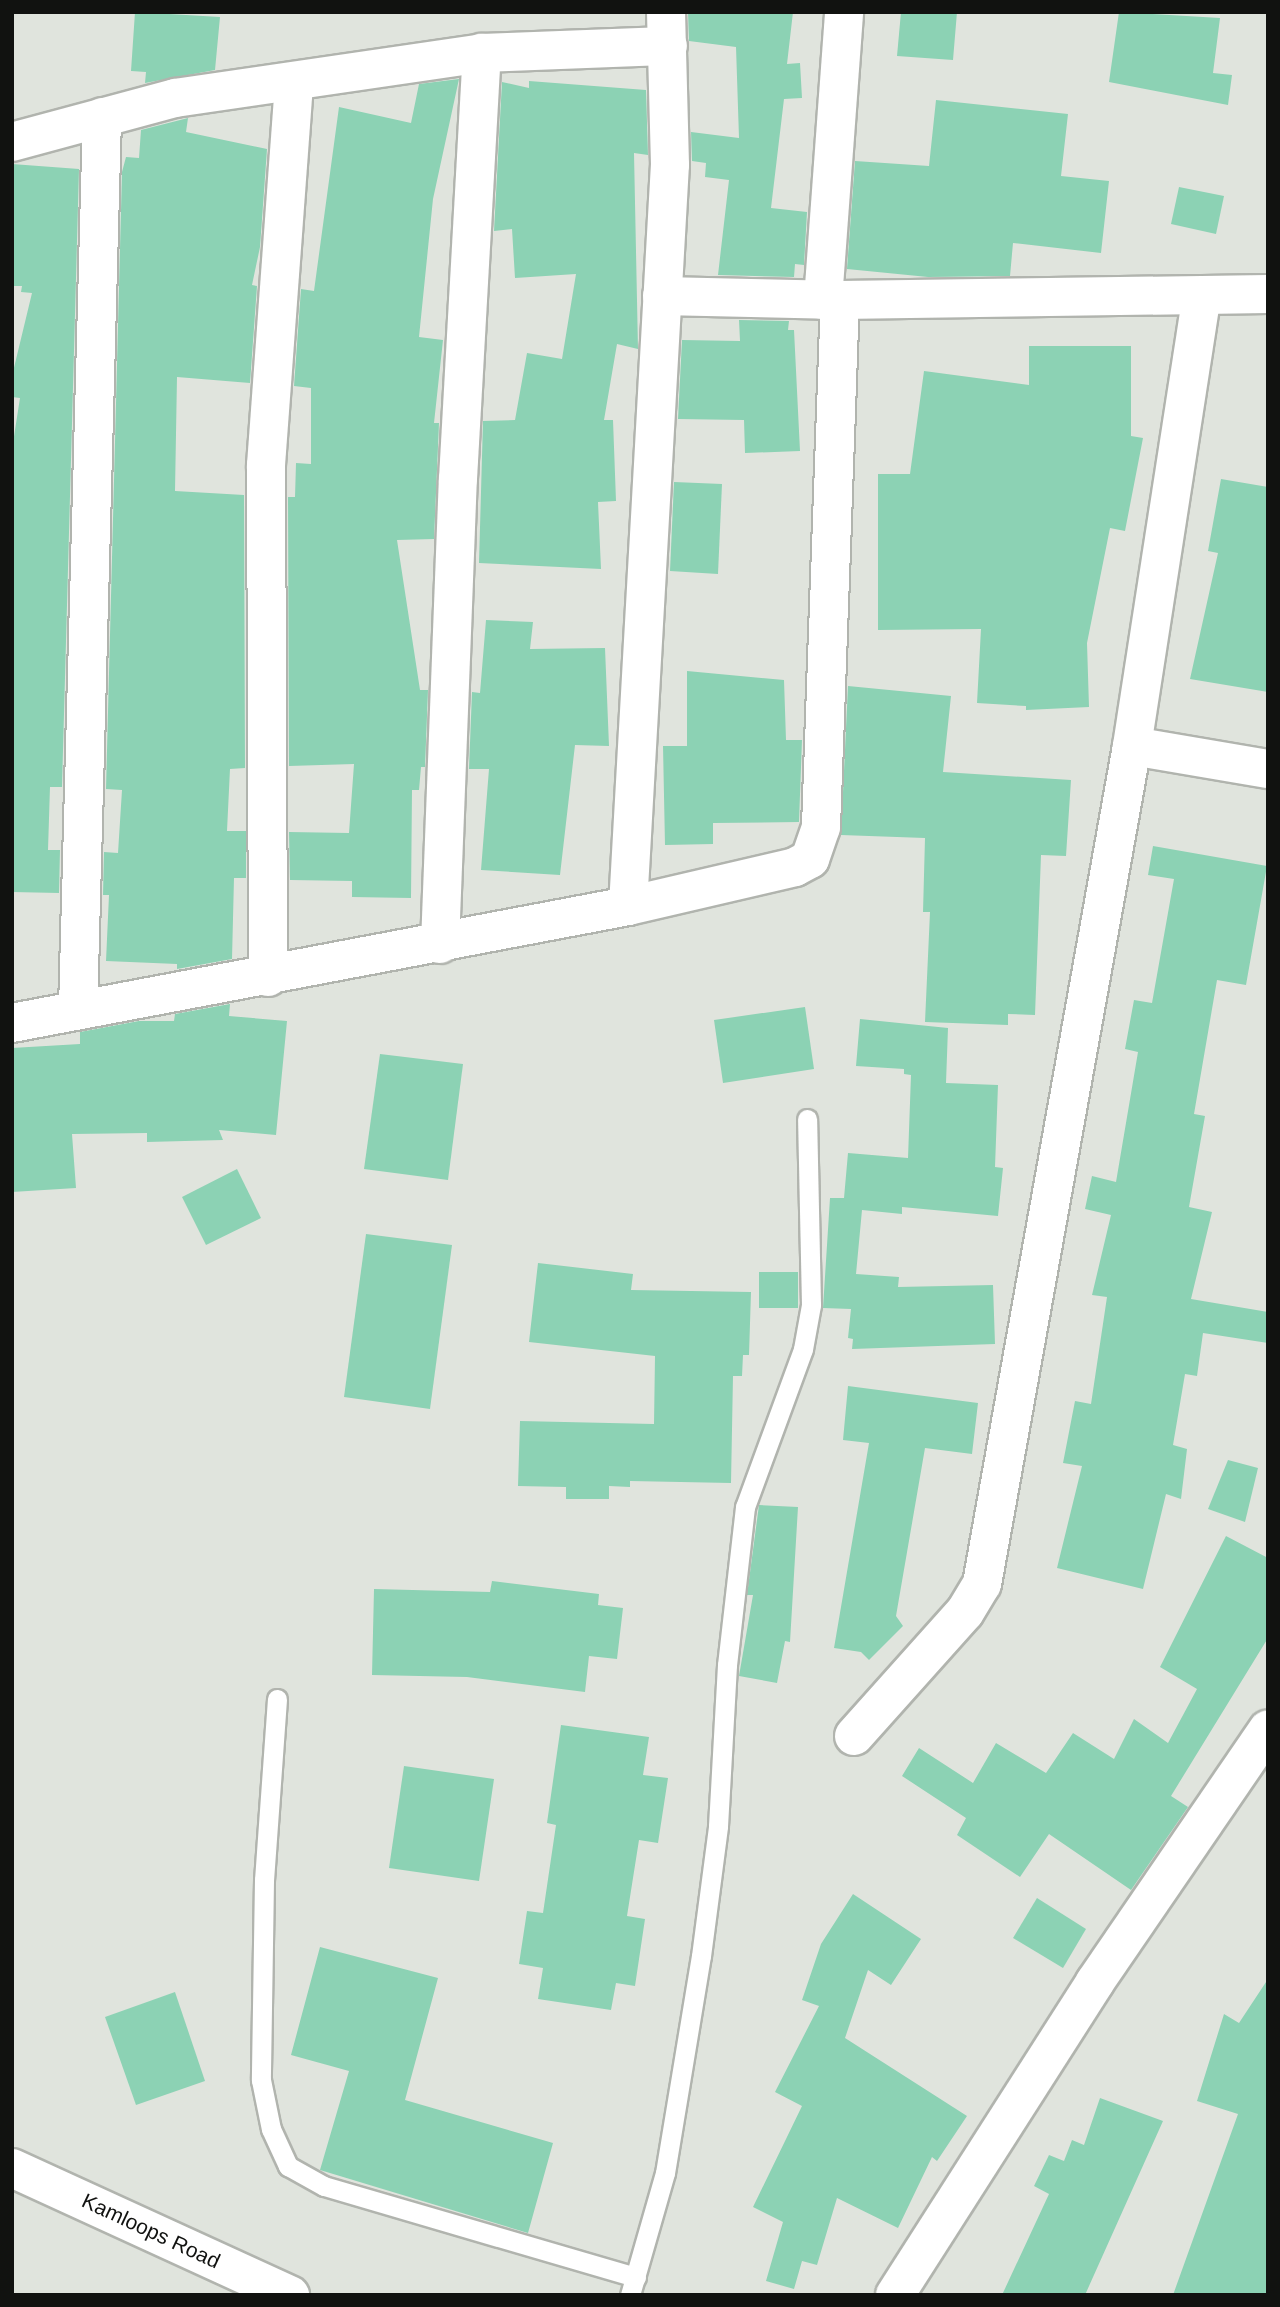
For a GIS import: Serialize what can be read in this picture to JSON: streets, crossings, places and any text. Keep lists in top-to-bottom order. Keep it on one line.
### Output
{"streets":{"street":["Kamloops Road"]}}
